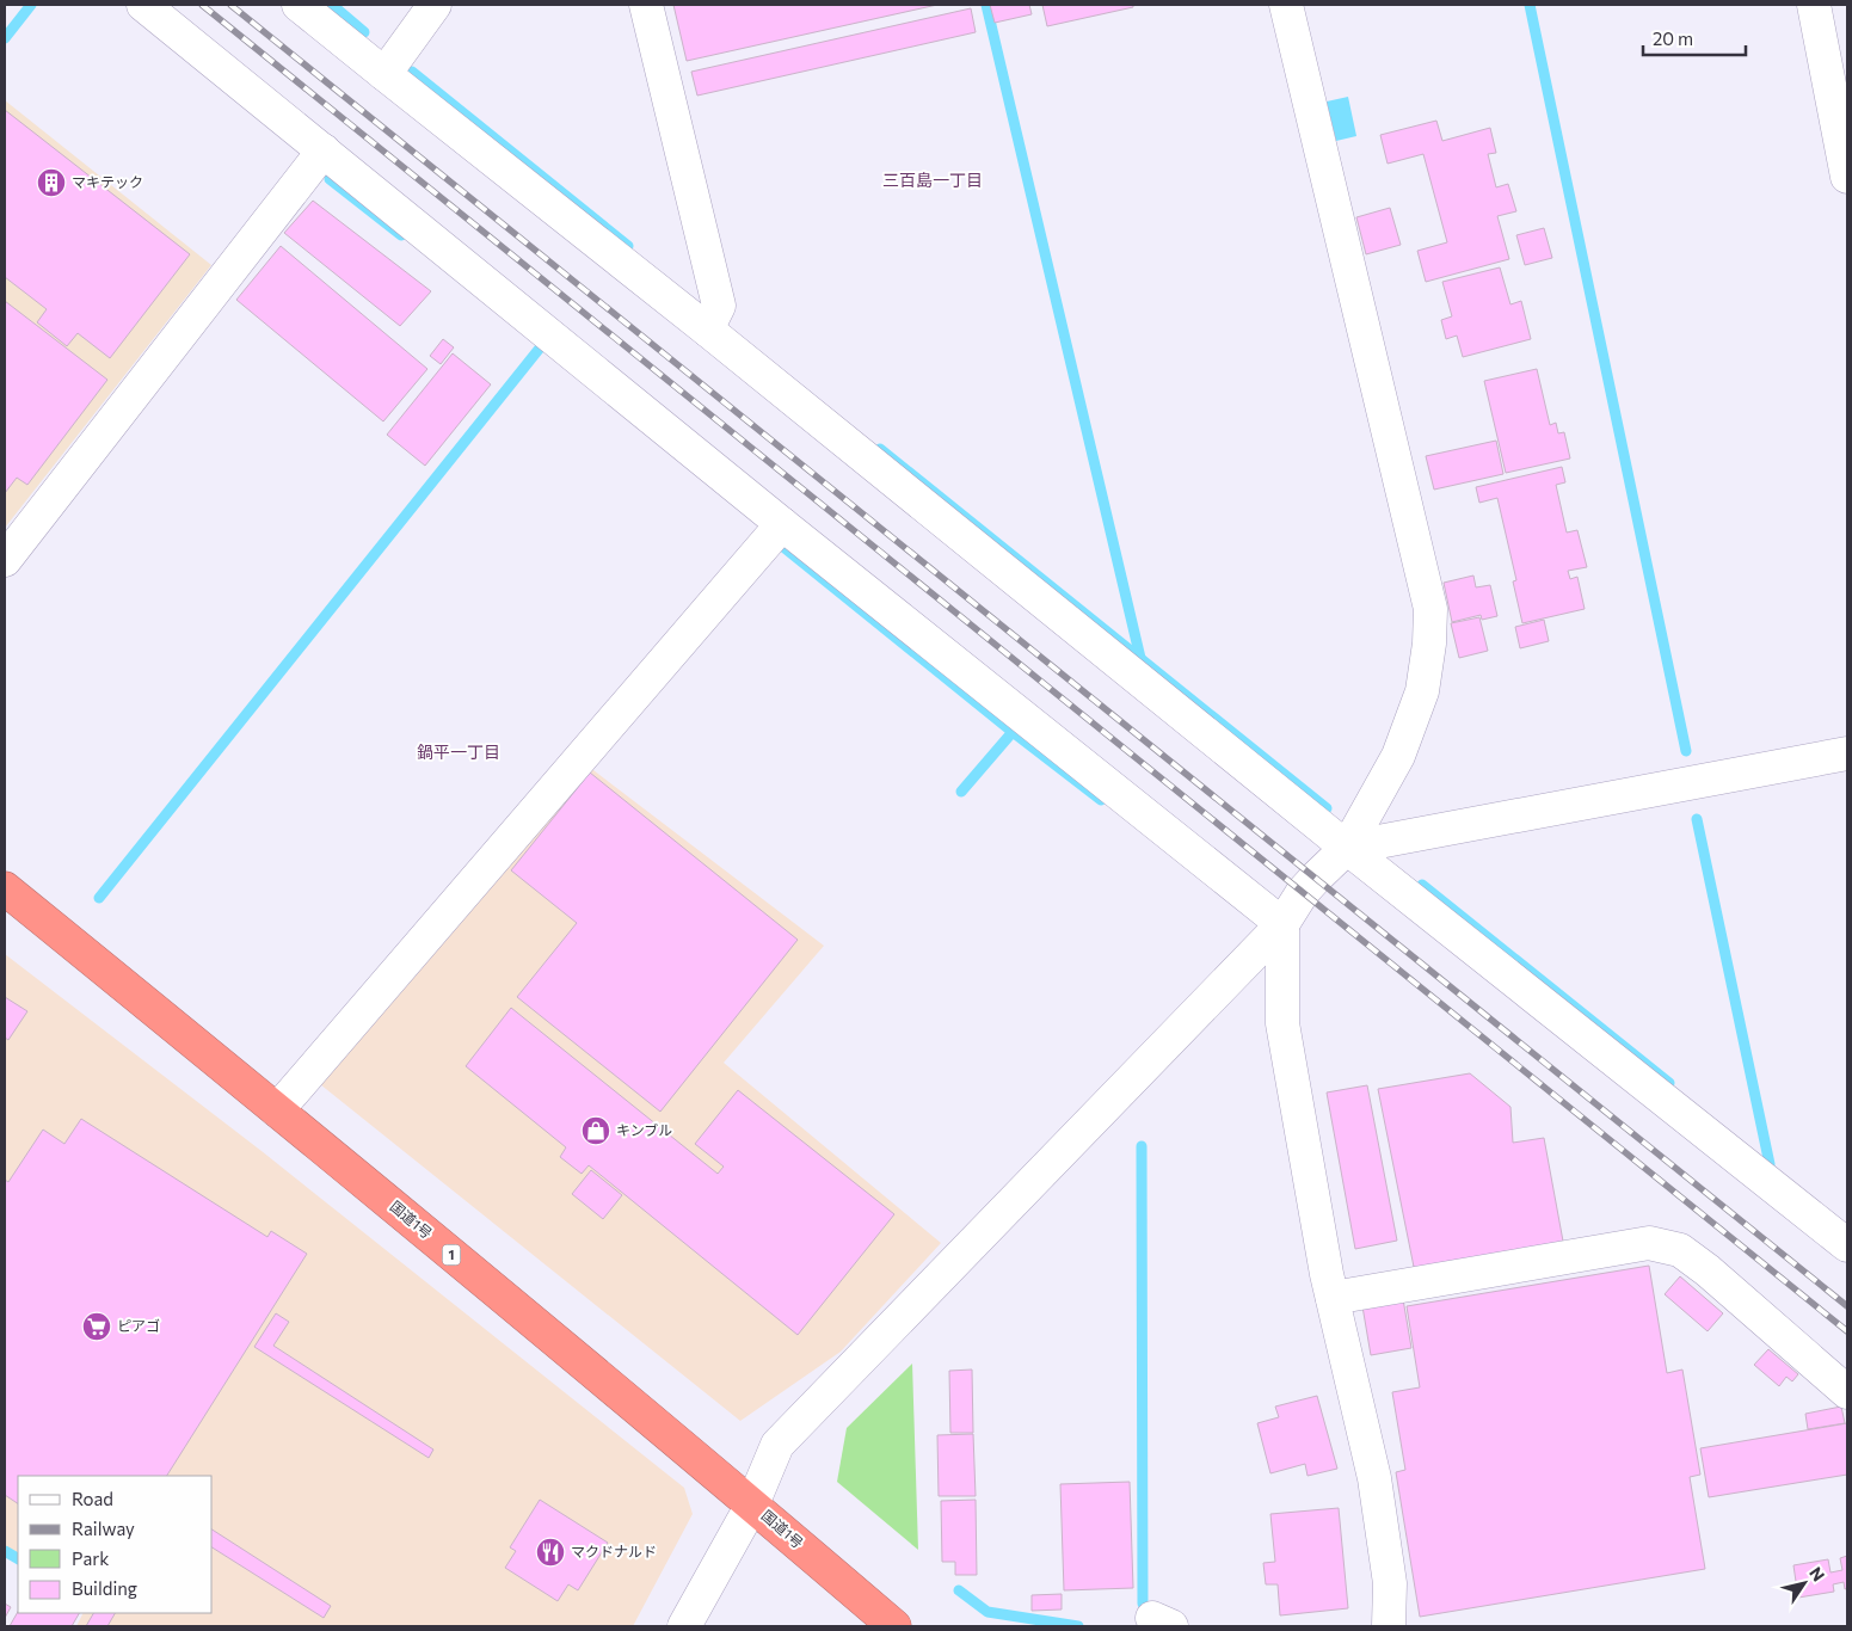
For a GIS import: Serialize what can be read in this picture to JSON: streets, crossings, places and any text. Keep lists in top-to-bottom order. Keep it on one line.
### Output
{"streets":{"highway":["国道1号","1"]},"districts":["三百島一丁目","鍋平一丁目"],"places":{"building":["マキテック"],"shop":["キンブル"],"supermarket":["ピアゴ"],"restaurant":["マクドナルド"]},"legend":["Road","Railway","Park","Building"],"scale_bar":"20 m","north":"top right"}
